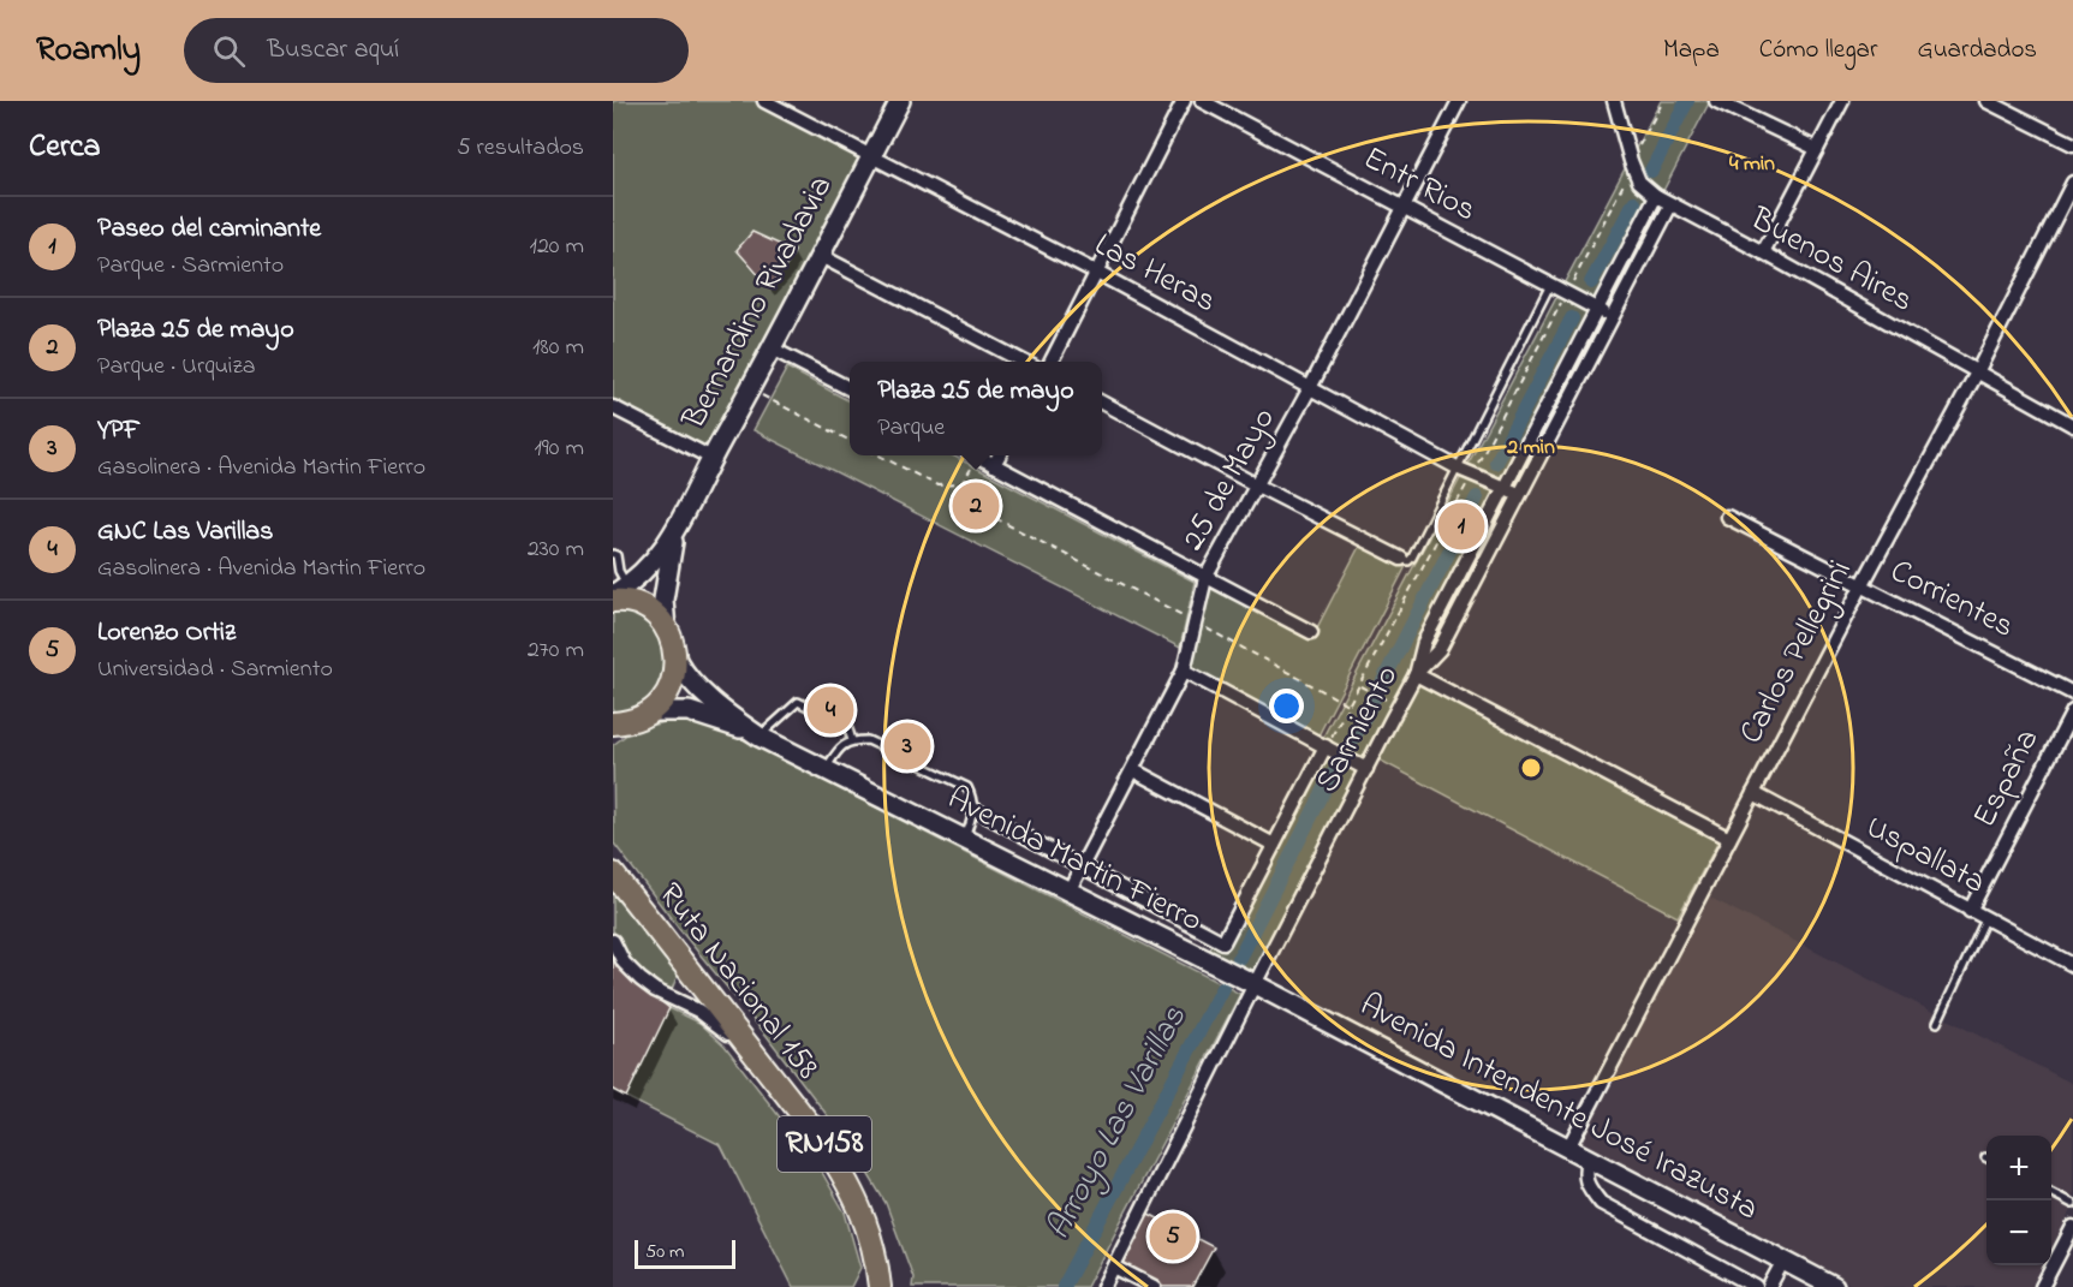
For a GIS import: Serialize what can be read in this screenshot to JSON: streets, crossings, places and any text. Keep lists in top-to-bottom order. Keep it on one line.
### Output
{"streets":{"highway":["Ruta Nacional 158","RN158"],"main road":["Bernardino Rivadavia","Avenida Martin Fierro","Avenida Intendente José Irazusta"],"street":["Entr Rios","Buenos Aires","Las Heras","25 de Mayo","Corrientes","Carlos Pellegrini","Sarmiento","España","Uspallata"]},"crossings":[["Entr Rios","25 de Mayo"],["Entr Rios","Sarmiento"],["Buenos Aires","Carlos Pellegrini"],["Buenos Aires","Sarmiento"],["Las Heras","Bernardino Rivadavia"],["Las Heras","25 de Mayo"],["Las Heras","Sarmiento"],["25 de Mayo","Avenida Martin Fierro"],["Corrientes","Carlos Pellegrini"],["Carlos Pellegrini","Uspallata"],["Carlos Pellegrini","Avenida Intendente José Irazusta"],["Sarmiento","Avenida Martin Fierro"],["Sarmiento","Avenida Intendente José Irazusta"],["España","Uspallata"],["Avenida Martin Fierro","Avenida Intendente José Irazusta"]],"water":["Arroyo Las Varillas"],"scale_bar":"50 m","page":{"header":"Roamly","search":"Buscar aquí","nav":["Mapa","Cómo llegar","Guardados"],"heading":["Cerca","5 resultados"],"list":[{"mark":"1","name":"Paseo del caminante","note":"Parque · Sarmiento","value":"120 m"},{"mark":"2","name":"Plaza 25 de mayo","note":"Parque · Urquiza","value":"180 m"},{"mark":"3","name":"YPF","note":"Gasolinera · Avenida Martin Fierro","value":"190 m"},{"mark":"4","name":"GNC Las Varillas","note":"Gasolinera · Avenida Martin Fierro","value":"230 m"},{"mark":"5","name":"Lorenzo Ortiz","note":"Universidad · Sarmiento","value":"270 m"}],"popup":["Plaza 25 de mayo","Parque"],"pins":["2","1","4","3","5"],"map_buttons":["+","−"],"scale":"50 m"},"rings":["4 min","2 min"]}
